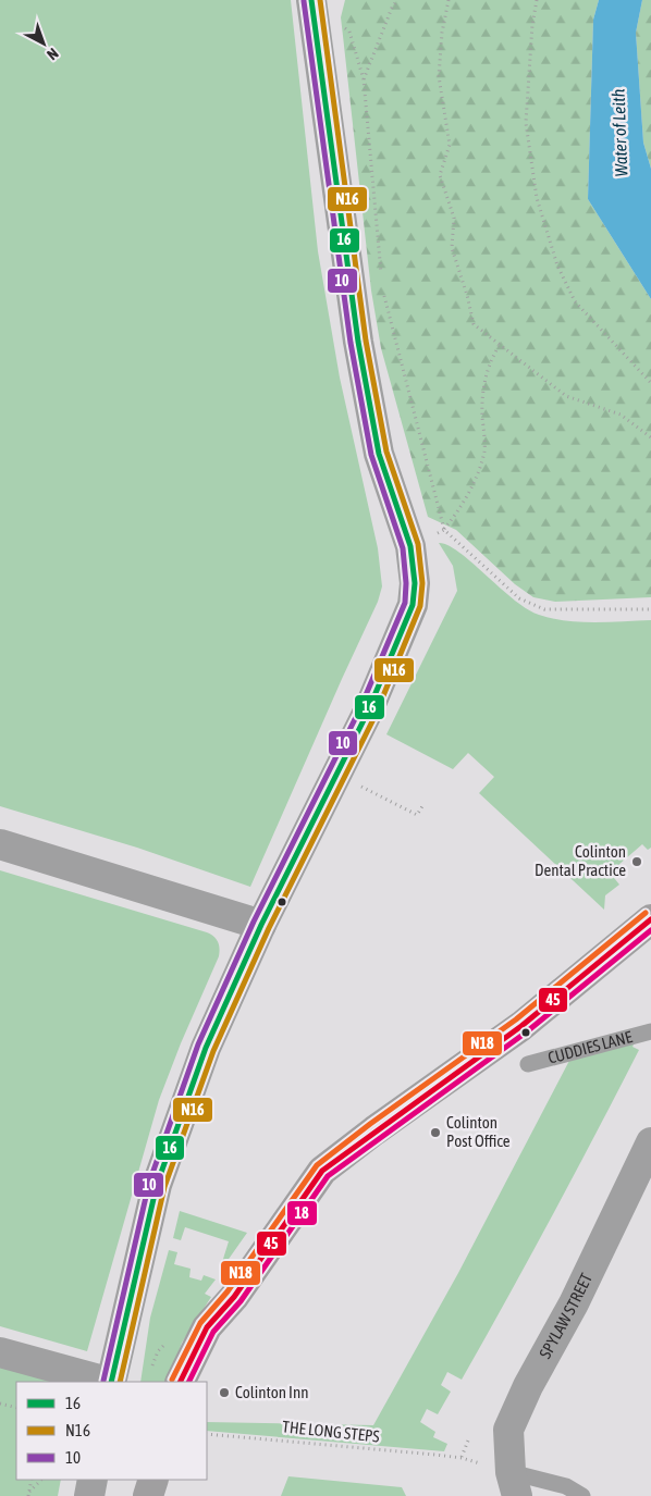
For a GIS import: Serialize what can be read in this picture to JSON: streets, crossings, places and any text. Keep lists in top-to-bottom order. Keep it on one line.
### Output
{"streets":{"street":["SPYLAW STREET"],"lane":["CUDDIES LANE"],"path":["THE LONG STEPS"]},"water":["Water of Leith"],"places":["Colinton Dental Practice","Colinton Post Office","Colinton Inn"],"lines":["transit line 16","transit line N16","transit line 10","transit line N18","transit line 45","transit line 18"],"legend":["16","N16","10"],"north":"bottom right"}
